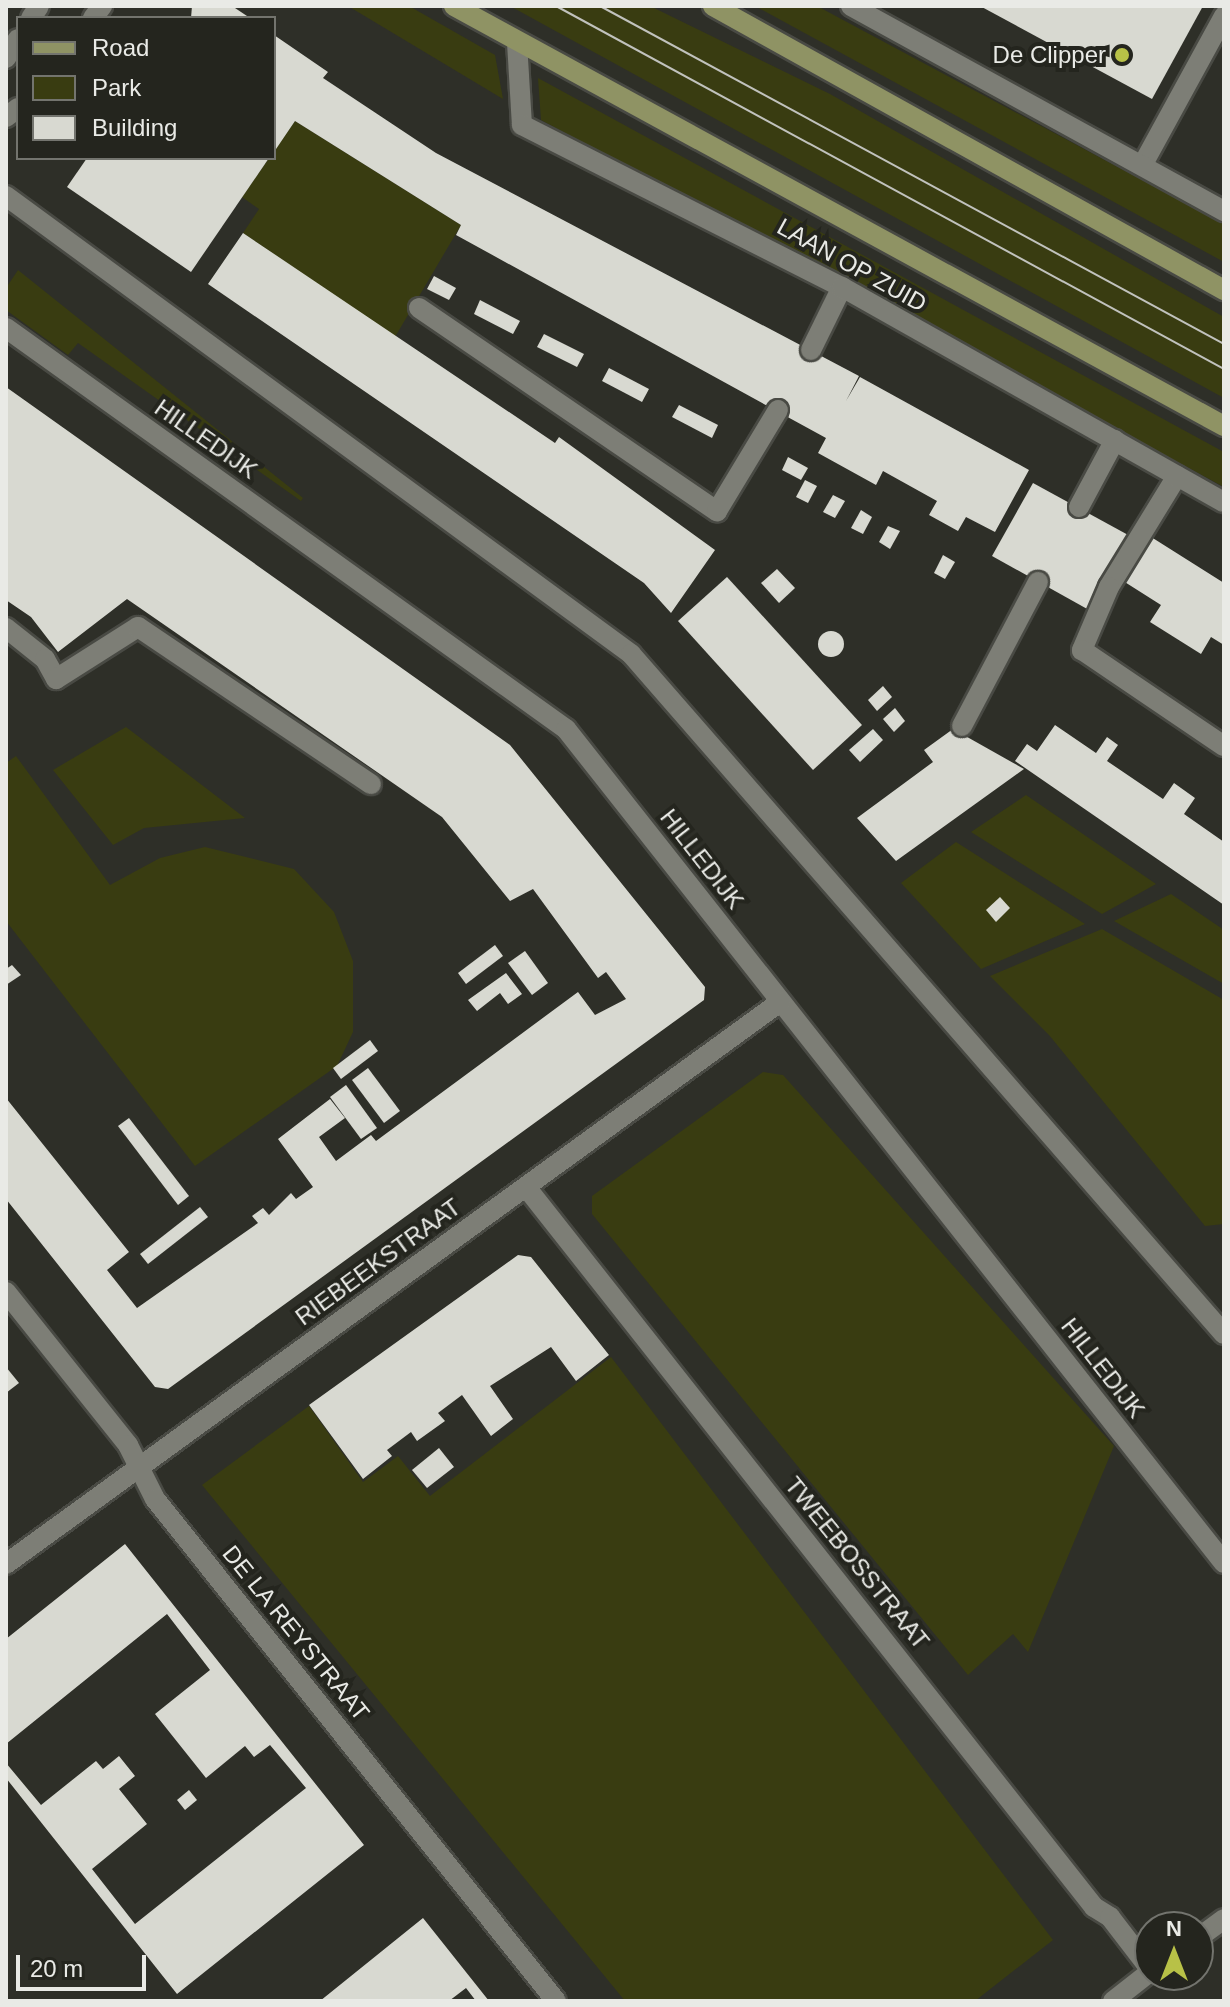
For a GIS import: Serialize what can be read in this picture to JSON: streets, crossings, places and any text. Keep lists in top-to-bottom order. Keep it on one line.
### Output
{"streets":{"main road":["LAAN OP ZUID"],"street":["HILLEDIJK","RIEBEEKSTRAAT","TWEEBOSSTRAAT","DE LA REYSTRAAT"]},"crossings":[["HILLEDIJK","RIEBEEKSTRAAT"],["RIEBEEKSTRAAT","TWEEBOSSTRAAT"],["RIEBEEKSTRAAT","DE LA REYSTRAAT"]],"places":["De Clipper"],"legend":["Road","Park","Building"],"scale_bar":"20 m","north":"top"}
